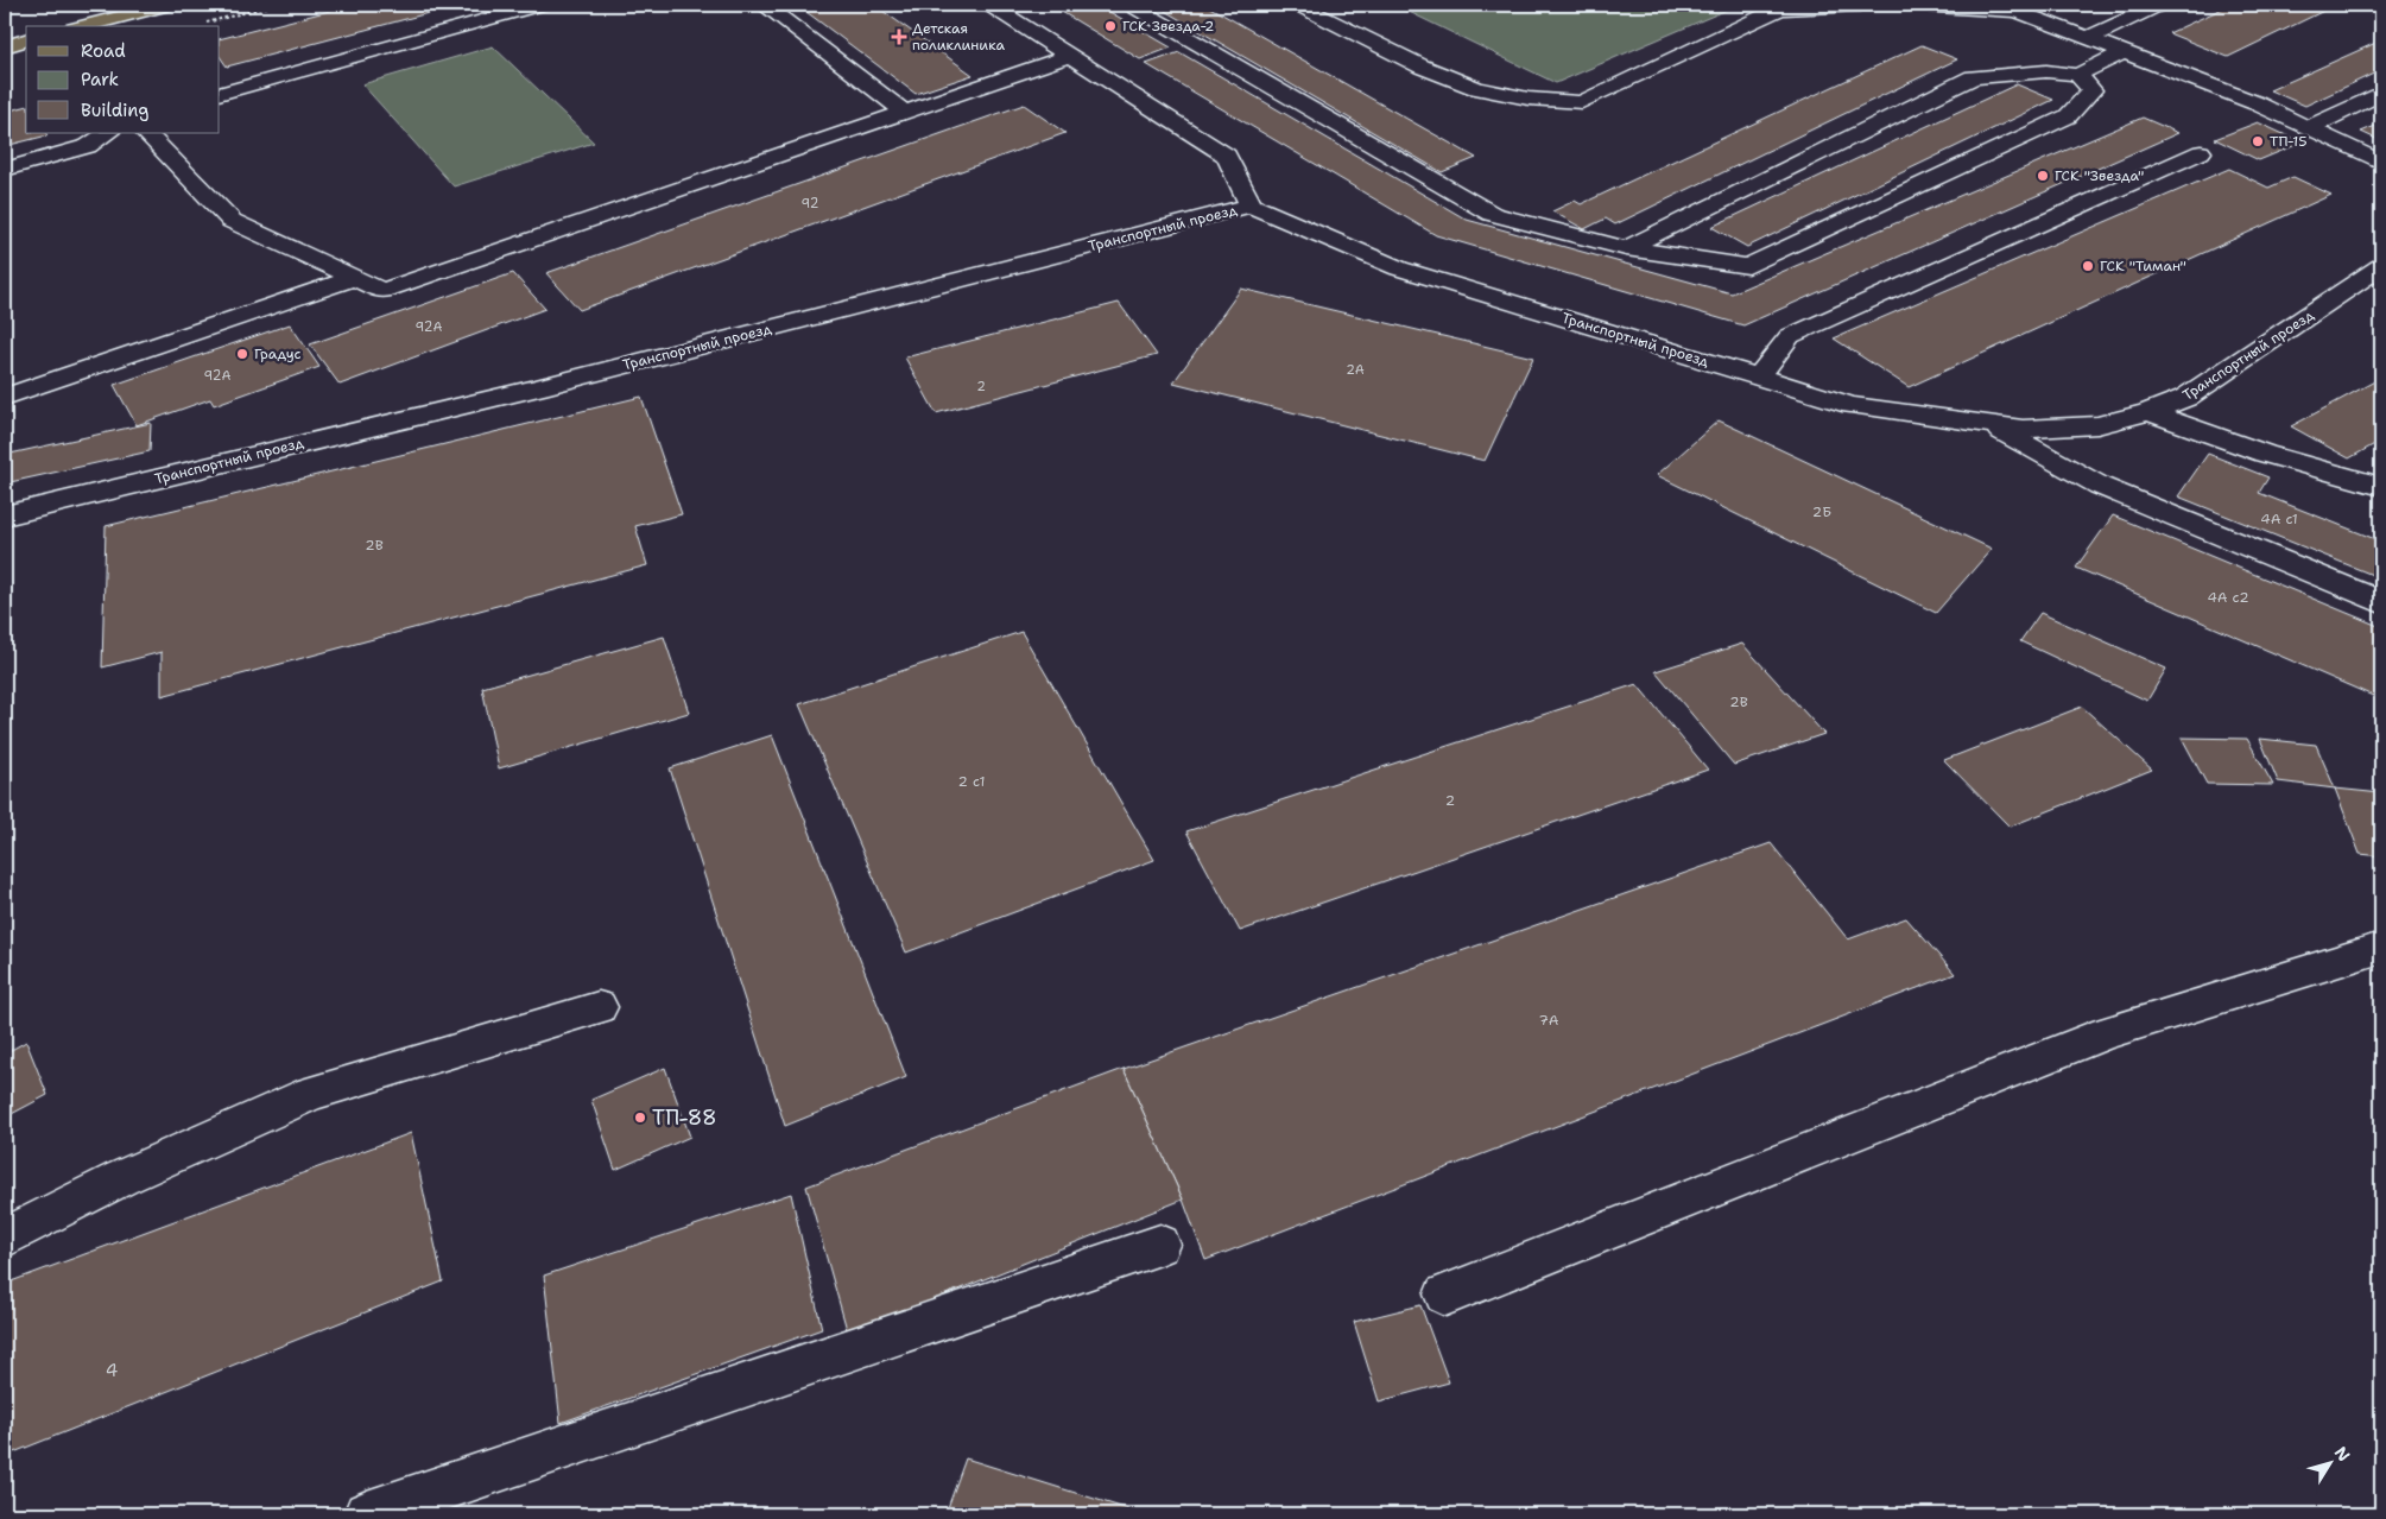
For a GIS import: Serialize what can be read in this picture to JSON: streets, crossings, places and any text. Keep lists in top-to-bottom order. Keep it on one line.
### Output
{"streets":{"street":["Транспортный проезд"]},"places":{"other":["ГСК Звезда-2","ТП-15","ГСК \"Звезда\"","ГСК \"Тиман\"","Градус","ТП-88"],"health":["Детская поликлиника"]},"house_numbers":["92","92А","2А","92А","2","2Б","4А с1","2В","4А с2","2В","2 с1","2","7А","4"],"legend":["Road","Park","Building"],"north":"top right"}
